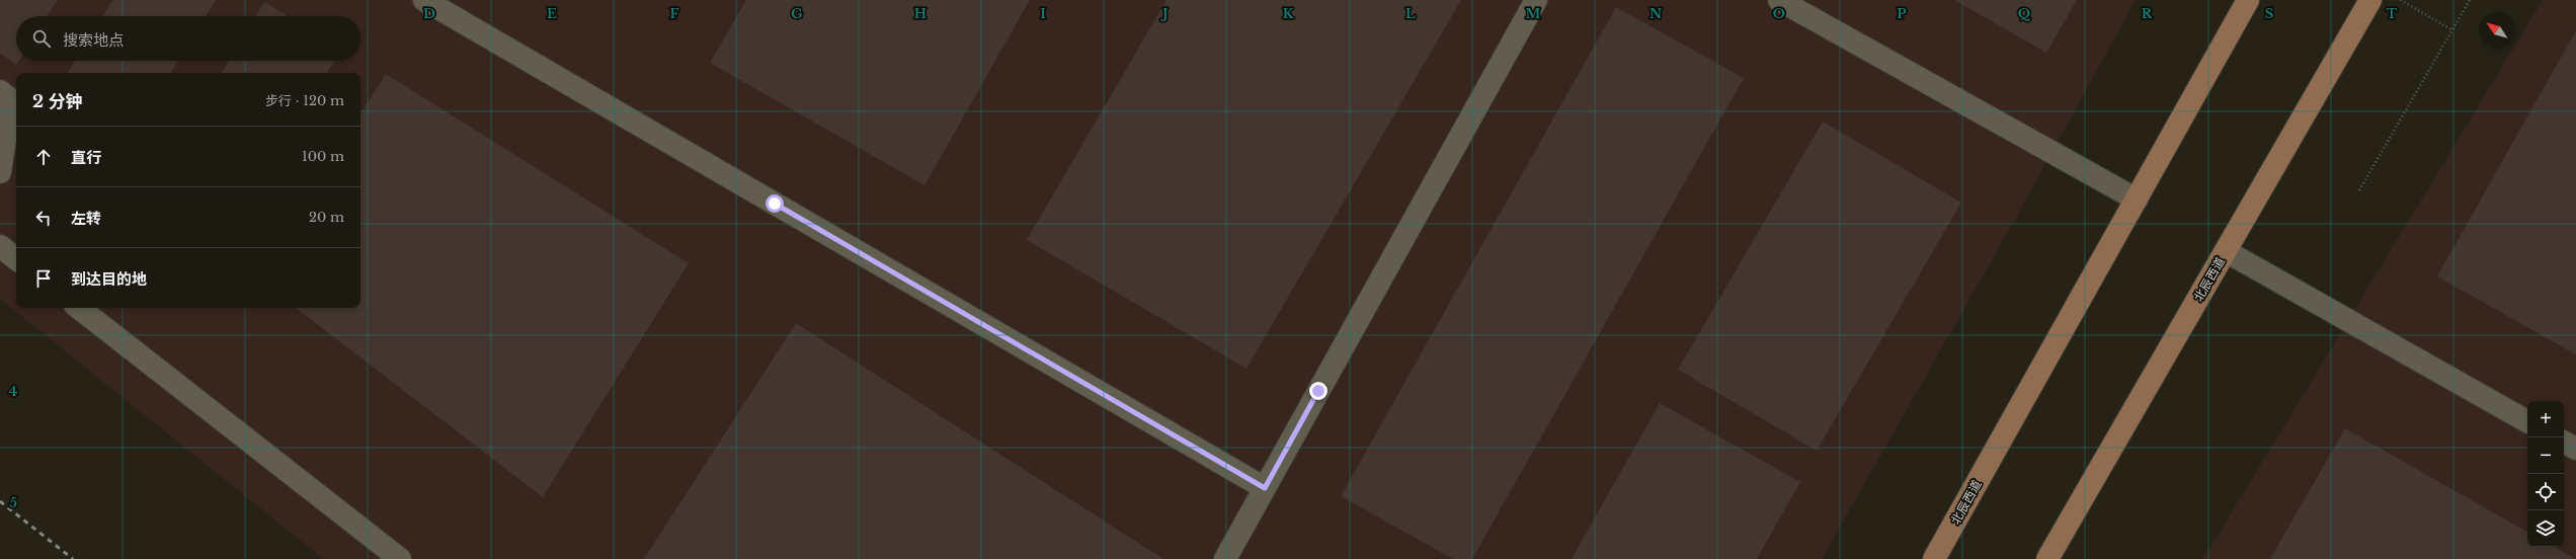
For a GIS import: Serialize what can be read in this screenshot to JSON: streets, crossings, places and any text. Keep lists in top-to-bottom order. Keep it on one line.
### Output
{"streets":{"main road":["北辰西道"]},"north":"top left","page":{"search":"搜索地点","heading":["2 分钟","步行 · 120 m"],"list":[["直行","100 m"],["左转","20 m"],"到达目的地"],"map_buttons":["+","−"]},"grid":{"columns":["D","E","F","G","H","I","J","K","L","M","N","O","P","Q","R","S","T"],"rows":["4","5"]}}
